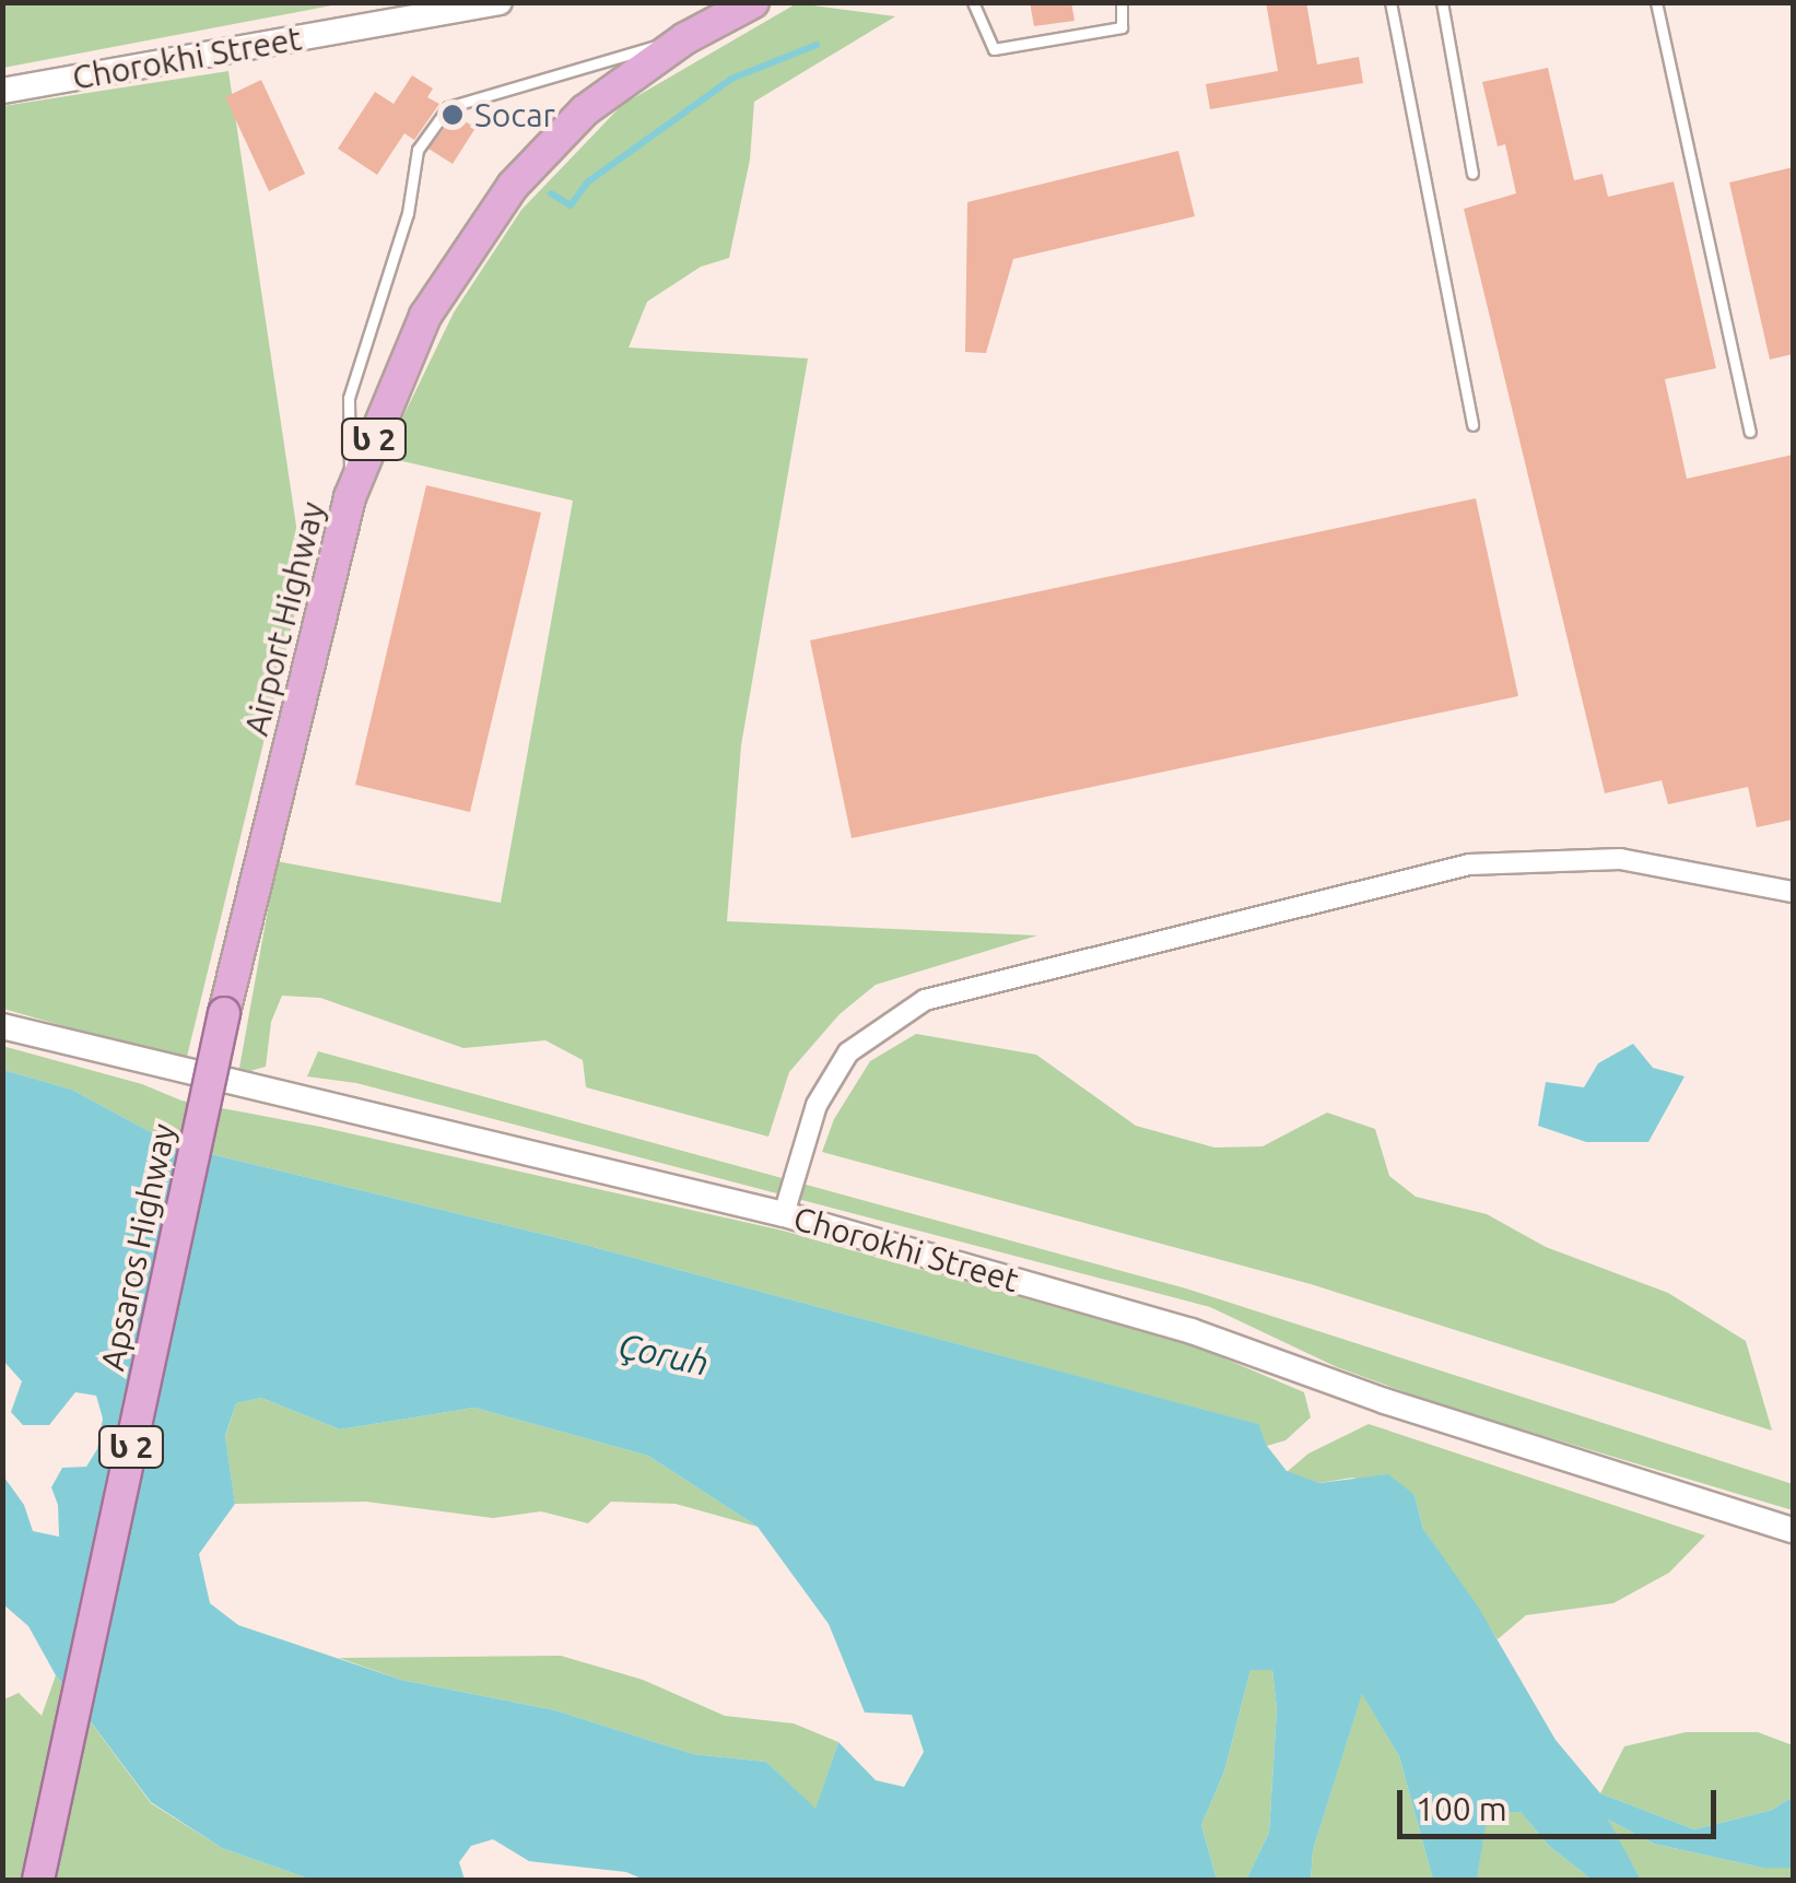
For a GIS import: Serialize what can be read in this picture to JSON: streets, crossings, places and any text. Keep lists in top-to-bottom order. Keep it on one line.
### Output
{"streets":{"highway":["ს 2","Airport Highway","Apsaros Highway"],"street":["Chorokhi Street"]},"crossings":[["Airport Highway","Apsaros Highway"]],"water":["Çoruh"],"places":["Socar"],"scale_bar":"100 m"}
